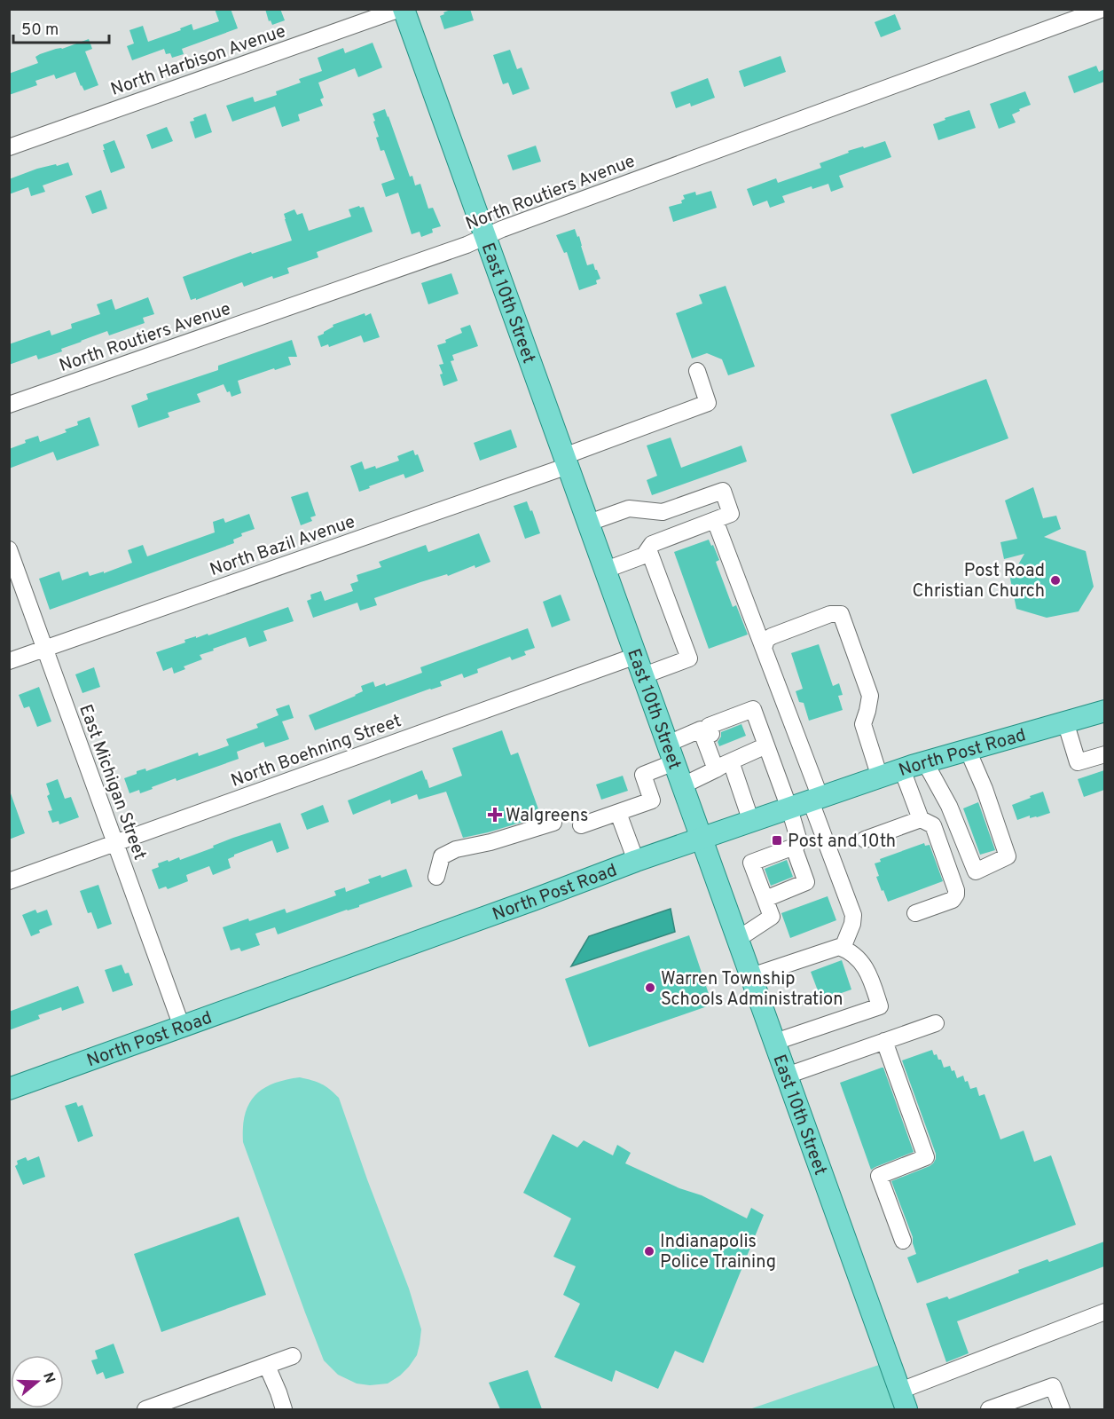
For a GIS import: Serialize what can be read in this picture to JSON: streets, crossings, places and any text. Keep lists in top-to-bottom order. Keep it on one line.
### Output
{"streets":{"main road":["East 10th Street","North Post Road"],"street":["North Harbison Avenue","North Routiers Avenue","North Bazil Avenue","North Boehning Street","East Michigan Street"]},"crossings":[["North Harbison Avenue","East 10th Street"],["North Routiers Avenue","East 10th Street"],["East 10th Street","North Bazil Avenue"],["East 10th Street","North Boehning Street"],["East 10th Street","North Post Road"],["North Bazil Avenue","East Michigan Street"],["North Boehning Street","East Michigan Street"],["North Post Road","East Michigan Street"]],"places":{"other":["Post Road Christian Church","Warren Township Schools Administration","Indianapolis Police Training"],"health":["Walgreens"],"transit":["Post and 10th"]},"scale_bar":"50 m","north":"right"}
